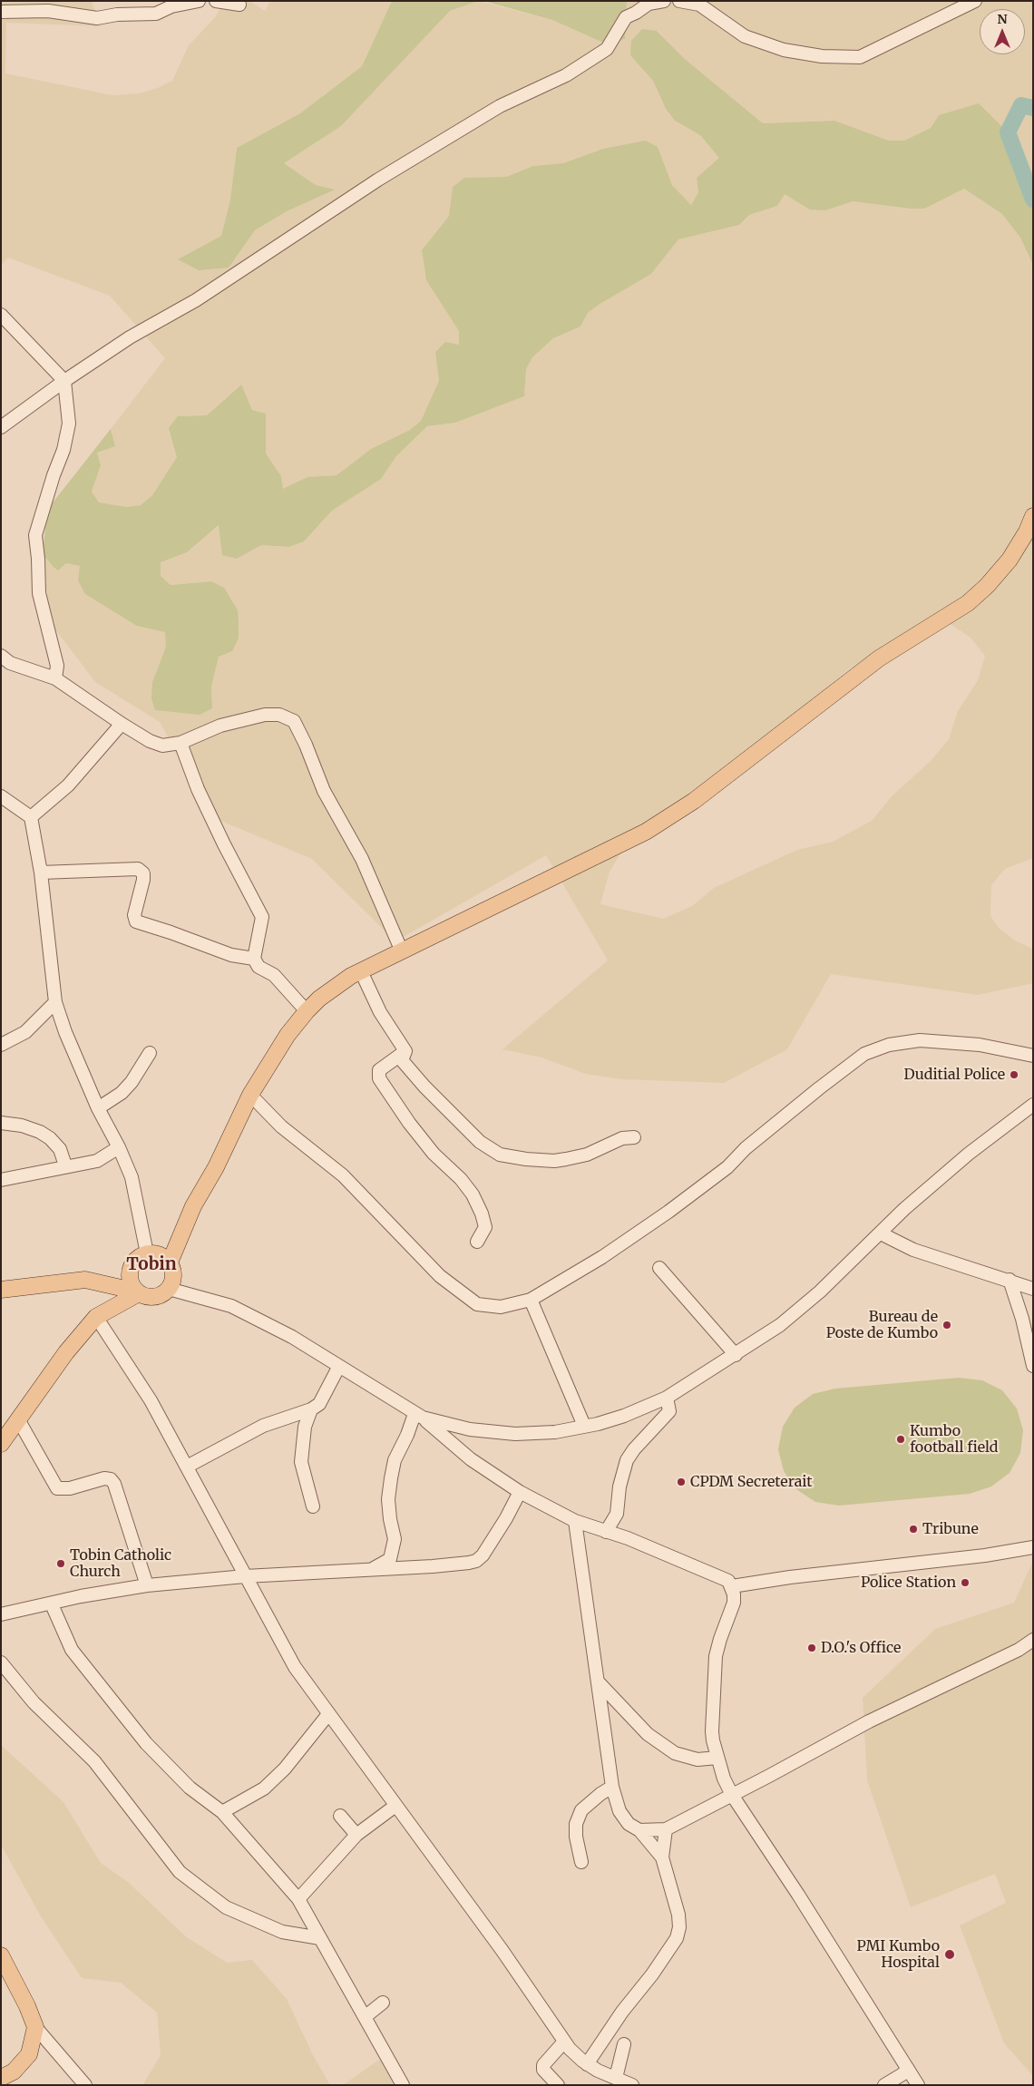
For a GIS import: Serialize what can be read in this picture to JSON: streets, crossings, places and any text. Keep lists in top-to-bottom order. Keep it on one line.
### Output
{"districts":["Tobin"],"places":["Duditial Police","Bureau de Poste de Kumbo","Kumbo football field","CPDM Secreterait","Tribune","Tobin Catholic Church","Police Station","D.O.'s Office","PMI Kumbo Hospital"],"north":"top"}
